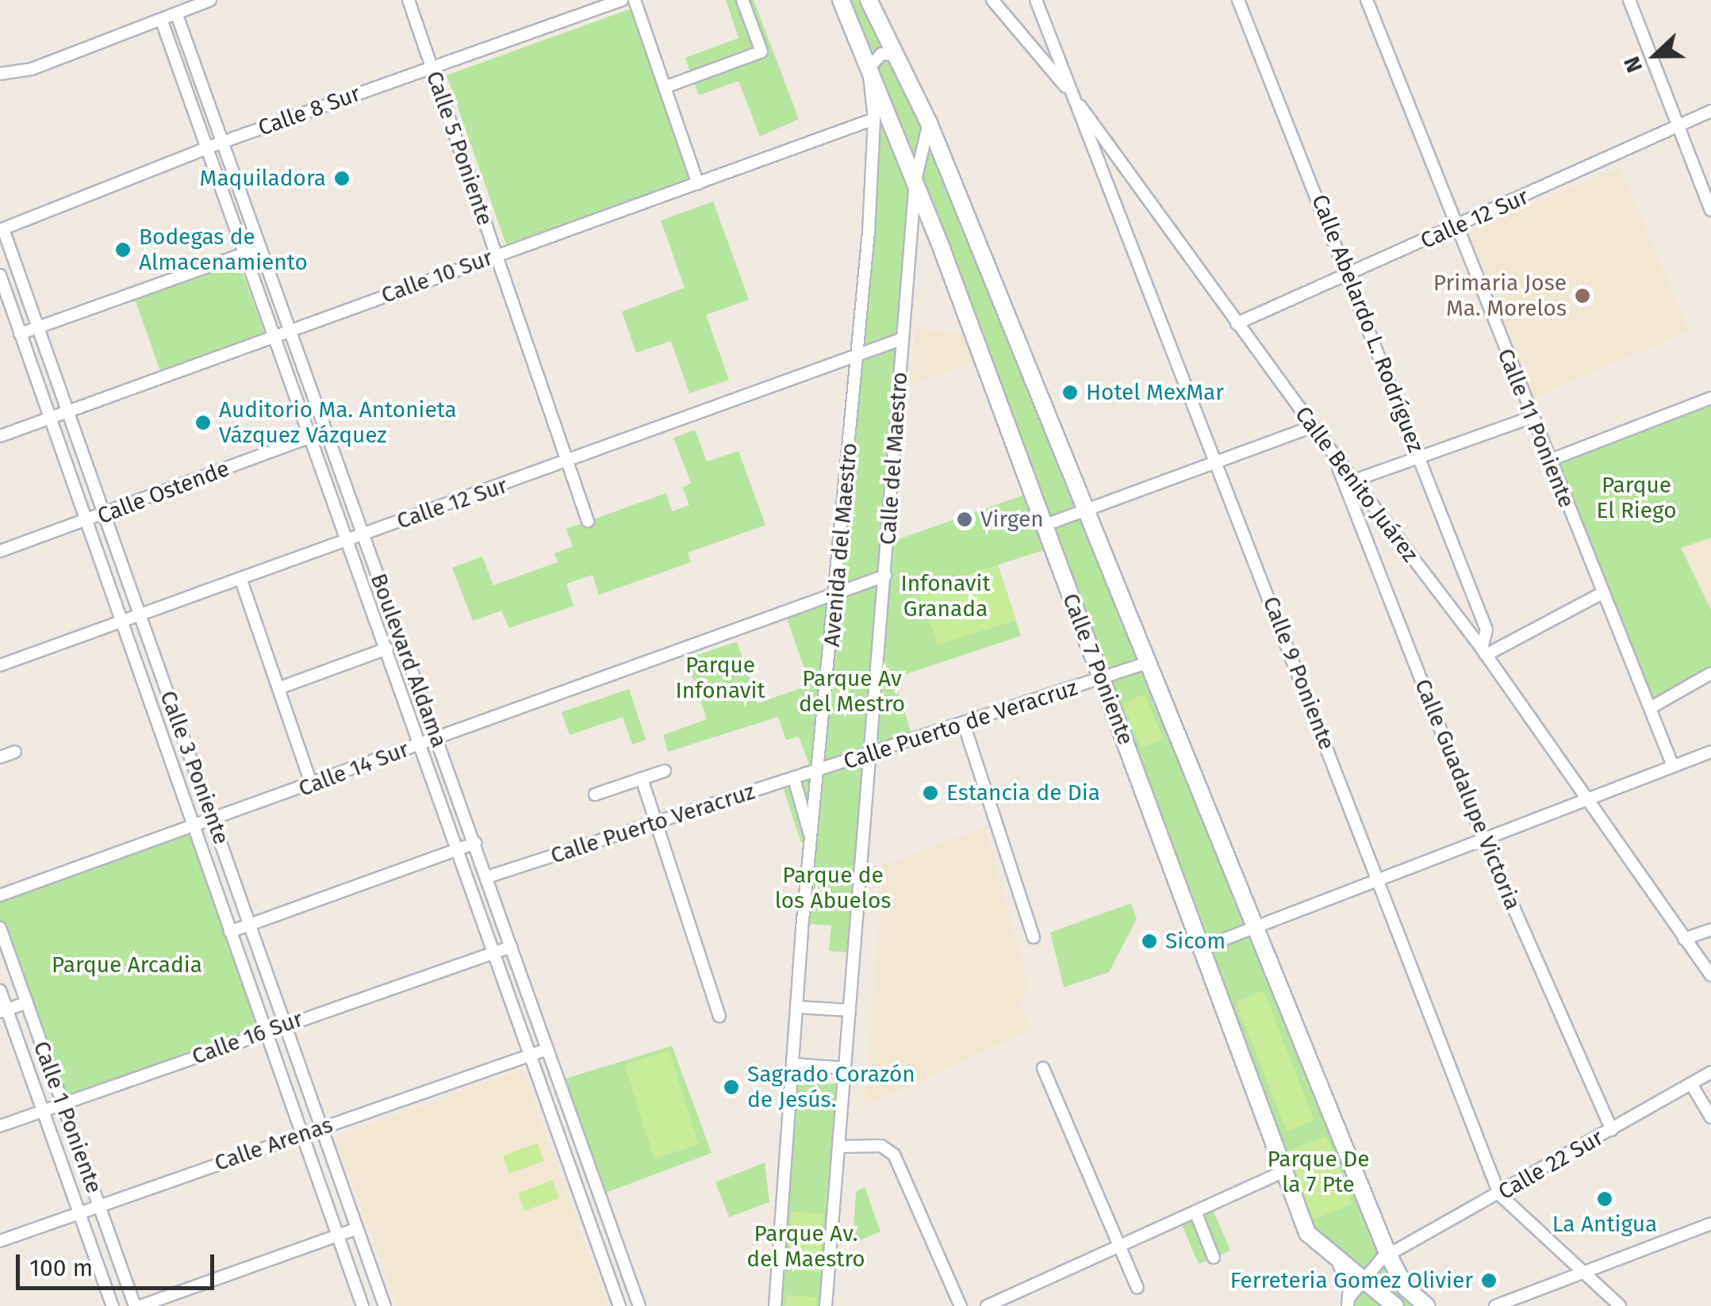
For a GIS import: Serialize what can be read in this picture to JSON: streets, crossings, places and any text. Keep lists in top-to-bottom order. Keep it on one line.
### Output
{"streets":{"main road":["Calle 7 Poniente"],"street":["Calle 8 Sur","Calle 5 Poniente","Calle 12 Sur","Calle 10 Sur","Calle Abelardo L. Rodríguez","Calle 11 Poniente","Calle del Maestro","Calle Benito Juárez","Calle Ostende","Avenida del Maestro","Boulevard Aldama","Calle 9 Poniente","Calle Puerto de Veracruz","Calle 3 Poniente","Calle 14 Sur","Calle Guadalupe Victoria","Calle Puerto Veracruz","Calle 16 Sur","Calle 1 Poniente","Calle Arenas","Calle 22 Sur"]},"crossings":[["Calle 8 Sur","Calle 5 Poniente"],["Calle 8 Sur","Boulevard Aldama"],["Calle 8 Sur","Calle 3 Poniente"],["Calle 5 Poniente","Calle 12 Sur"],["Calle 5 Poniente","Calle 10 Sur"],["Calle 12 Sur","Calle Abelardo L. Rodríguez"],["Calle 12 Sur","Calle 11 Poniente"],["Calle 12 Sur","Calle del Maestro"],["Calle 12 Sur","Calle Benito Juárez"],["Calle 12 Sur","Avenida del Maestro"],["Calle 12 Sur","Boulevard Aldama"],["Calle 12 Sur","Calle 3 Poniente"],["Calle 10 Sur","Avenida del Maestro"],["Calle 10 Sur","Boulevard Aldama"],["Calle 10 Sur","Calle 3 Poniente"],["Calle Abelardo L. Rodríguez","Calle Benito Juárez"],["Calle del Maestro","Calle 7 Poniente"],["Calle del Maestro","Calle Puerto de Veracruz"],["Calle del Maestro","Calle 14 Sur"],["Calle Benito Juárez","Calle 9 Poniente"],["Calle Benito Juárez","Calle Guadalupe Victoria"],["Calle Ostende","Boulevard Aldama"],["Calle Ostende","Calle 3 Poniente"],["Avenida del Maestro","Calle 7 Poniente"],["Avenida del Maestro","Calle Puerto de Veracruz"],["Avenida del Maestro","Calle 14 Sur"],["Avenida del Maestro","Calle Puerto Veracruz"],["Boulevard Aldama","Calle 14 Sur"],["Boulevard Aldama","Calle Puerto Veracruz"],["Boulevard Aldama","Calle 16 Sur"],["Boulevard Aldama","Calle Arenas"],["Calle 7 Poniente","Calle Puerto de Veracruz"],["Calle 7 Poniente","Calle 22 Sur"],["Calle 9 Poniente","Calle 22 Sur"],["Calle Puerto de Veracruz","Calle Puerto Veracruz"],["Calle 3 Poniente","Calle 14 Sur"],["Calle 3 Poniente","Calle 16 Sur"],["Calle 3 Poniente","Calle Arenas"],["Calle Guadalupe Victoria","Calle 22 Sur"],["Calle 16 Sur","Calle 1 Poniente"],["Calle 1 Poniente","Calle Arenas"]],"parks":["Parque El Riego","Infonavit Granada","Parque Infonavit","Parque Av del Mestro","Parque de los Abuelos","Parque Arcadia","Parque De la 7 Pte","Parque Av. del Maestro"],"places":["Maquiladora","Bodegas de Almacenamiento","Primaria Jose Ma. Morelos","Hotel MexMar","Auditorio Ma. Antonieta Vázquez Vázquez","Virgen","Estancia de Dia","Sicom","Sagrado Corazón de Jesús.","La Antigua","Ferreteria Gomez Olivier"],"scale_bar":"100 m","north":"left"}
